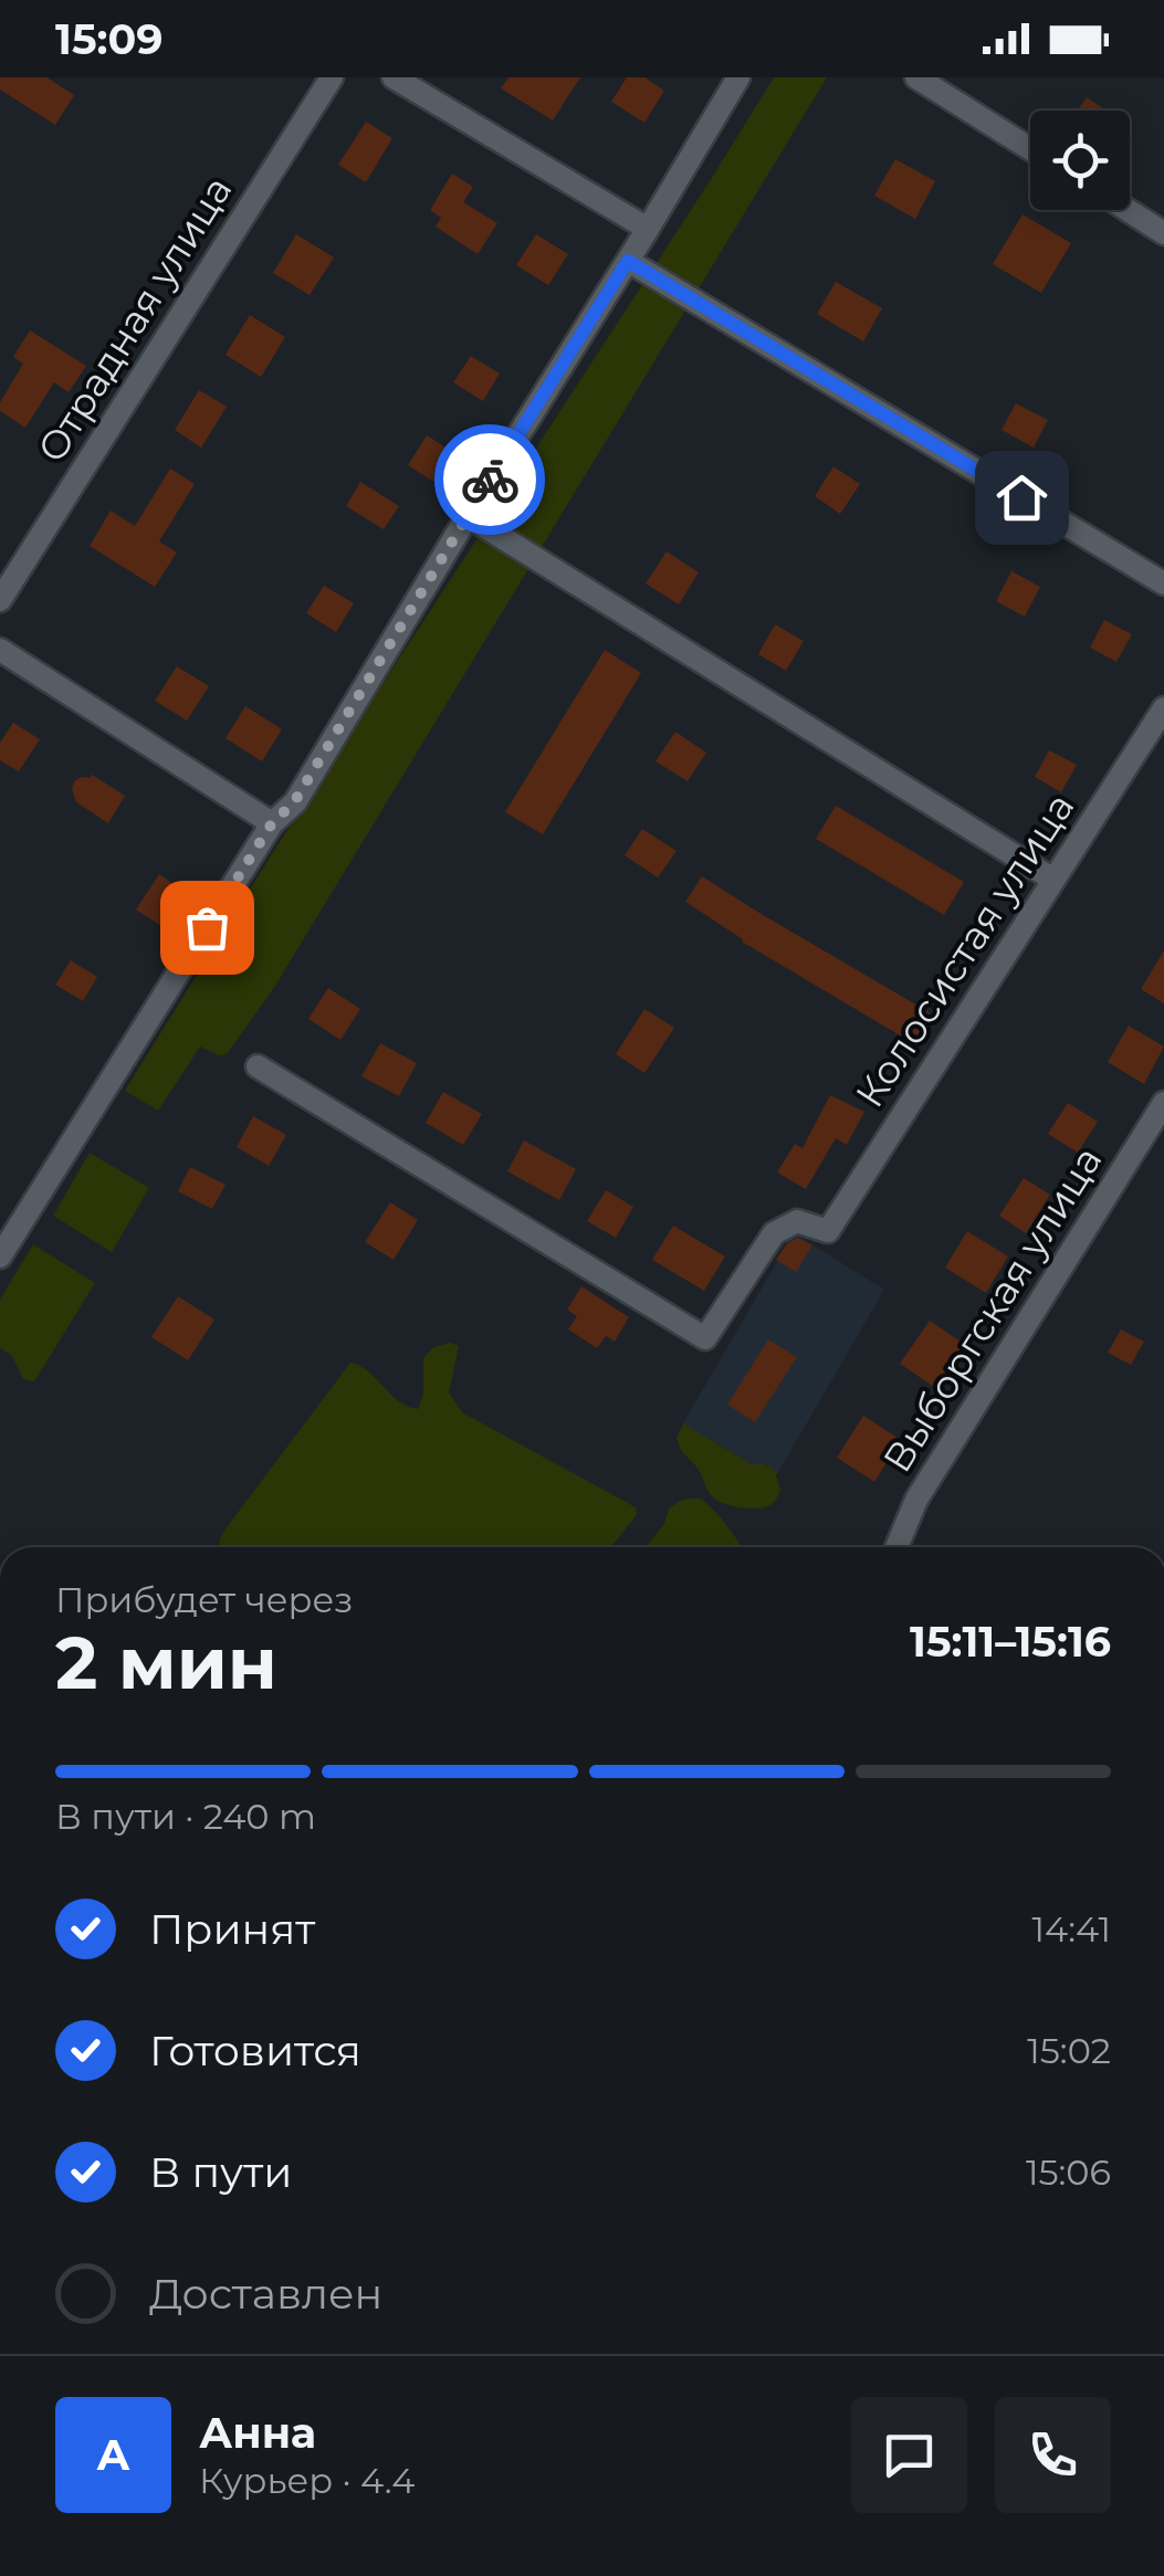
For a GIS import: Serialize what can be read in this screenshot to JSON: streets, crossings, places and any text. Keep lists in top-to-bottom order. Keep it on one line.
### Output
{"streets":{"street":["Отрадная улица","Колосистая улица","Выборгская улица"]},"page":{"status":"15:09","heading":["2 мин","Прибудет через","15:11–15:16"],"panel":["Анна","Курьер · 4.4"],"bar":"В пути · 240 m","list":[["Принят","14:41"],["Готовится","15:02"],["В пути","15:06"],"Доставлен"],"round":"А"}}
